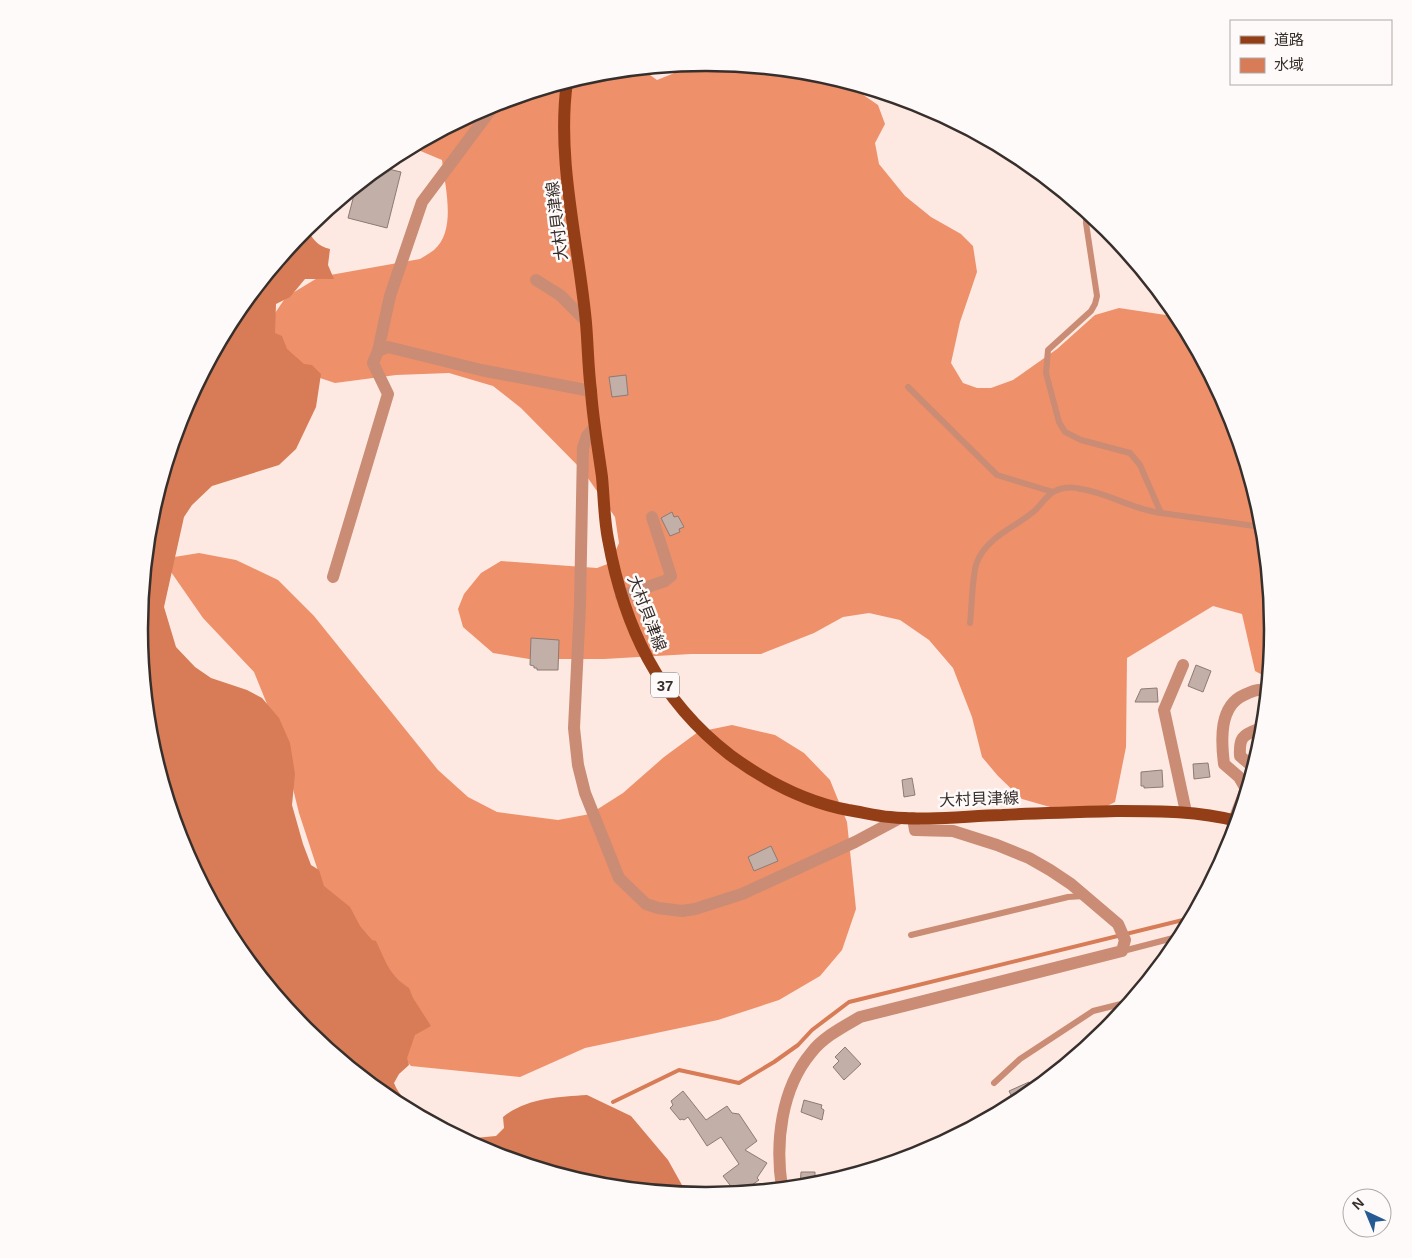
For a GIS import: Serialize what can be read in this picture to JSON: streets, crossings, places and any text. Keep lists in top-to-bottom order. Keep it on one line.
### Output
{"streets":{"main road":["大村貝津線","37"]},"legend":["道路","水域"],"north":"top left"}
